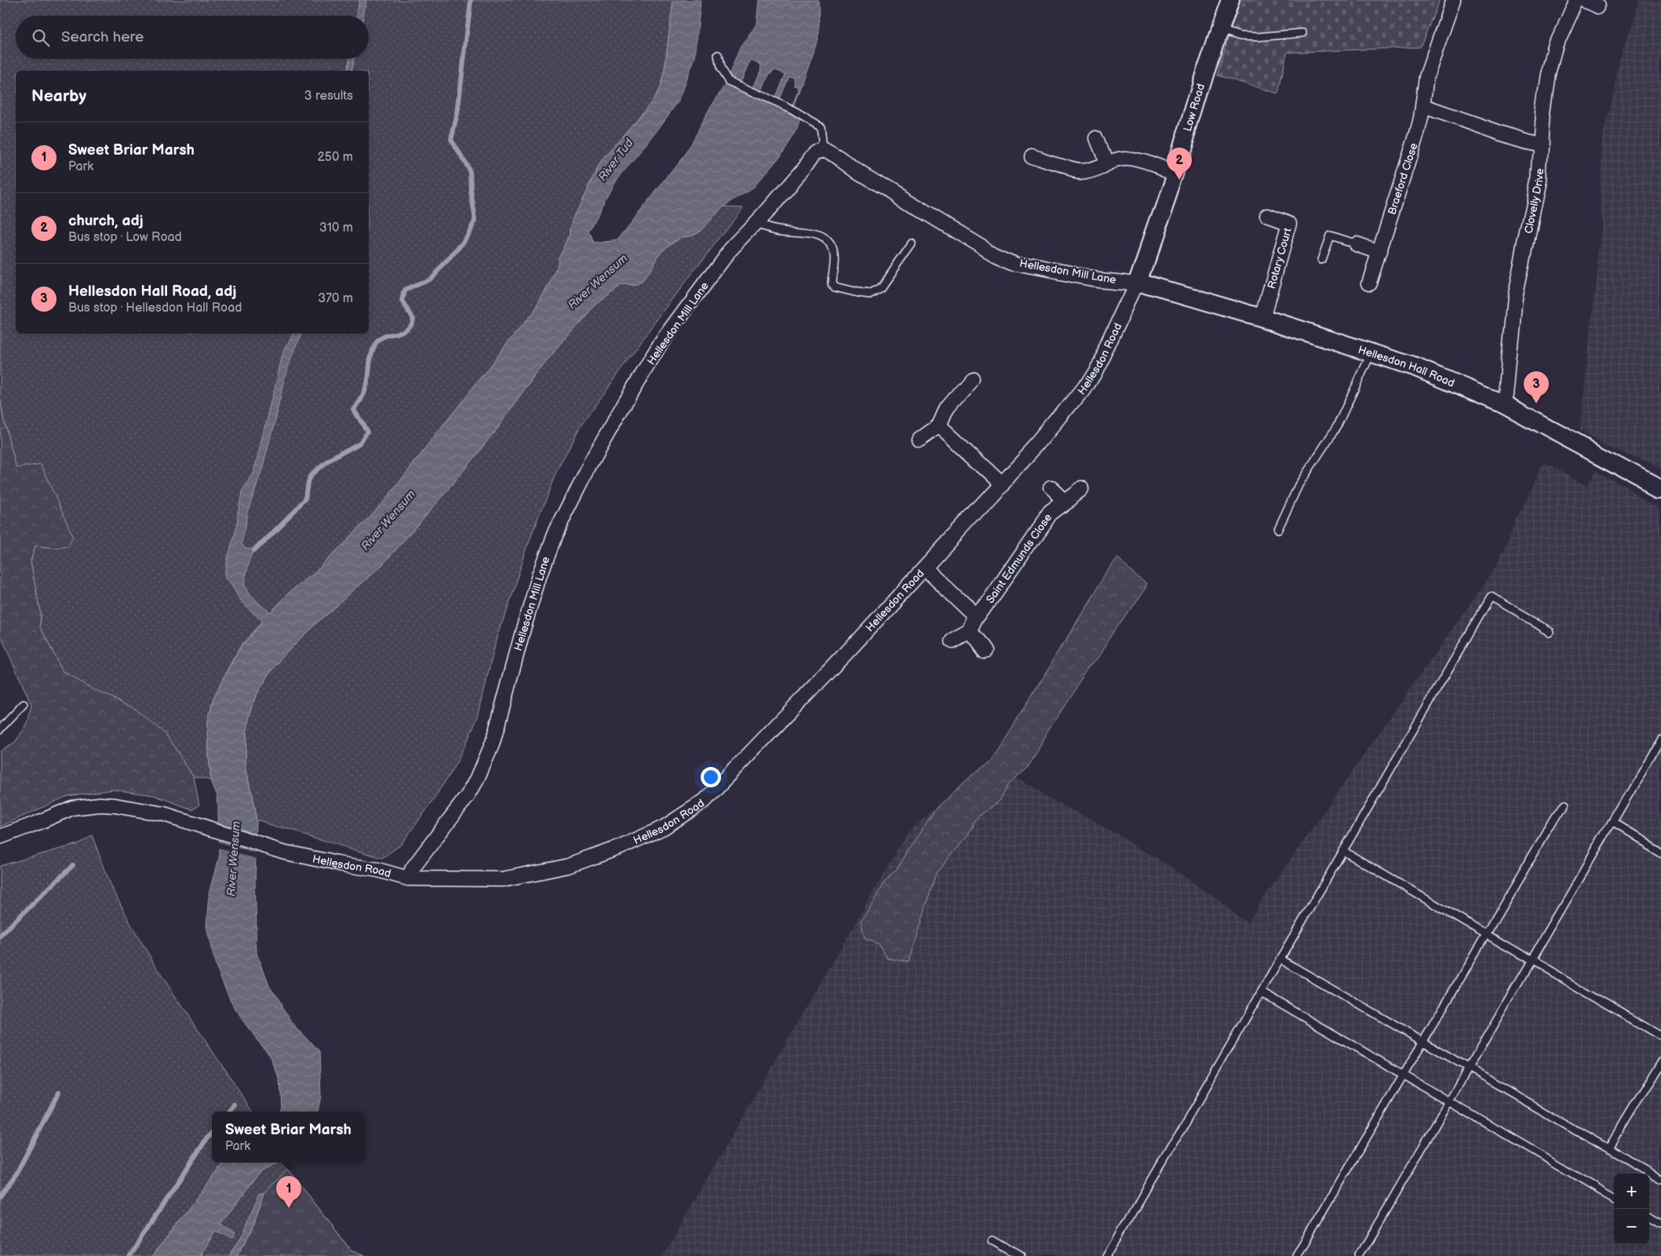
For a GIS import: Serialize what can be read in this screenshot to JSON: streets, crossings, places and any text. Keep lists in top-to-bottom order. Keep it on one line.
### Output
{"streets":{"street":["Low Road","Braeford Close","Clovelly Drive","Rotary Court","Hellesdon Mill Lane","Hellesdon Road","Hellesdon Hall Road","Saint Edmunds Close"]},"crossings":[["Low Road","Hellesdon Mill Lane"],["Low Road","Hellesdon Road"],["Low Road","Hellesdon Hall Road"],["Clovelly Drive","Hellesdon Hall Road"],["Rotary Court","Hellesdon Hall Road"],["Hellesdon Mill Lane","Hellesdon Road"],["Hellesdon Mill Lane","Hellesdon Hall Road"],["Hellesdon Road","Hellesdon Hall Road"]],"water":["River Tud","River Wensum"],"page":{"search":"Search here","heading":["Nearby","3 results"],"list":[{"mark":"1","name":"Sweet Briar Marsh","note":"Park","value":"250 m"},{"mark":"2","name":"church, adj","note":"Bus stop · Low Road","value":"310 m"},{"mark":"3","name":"Hellesdon Hall Road, adj","note":"Bus stop · Hellesdon Hall Road","value":"370 m"}],"pins":["2","3","1"],"popup":["Sweet Briar Marsh","Park"],"map_buttons":["+","−"]}}
